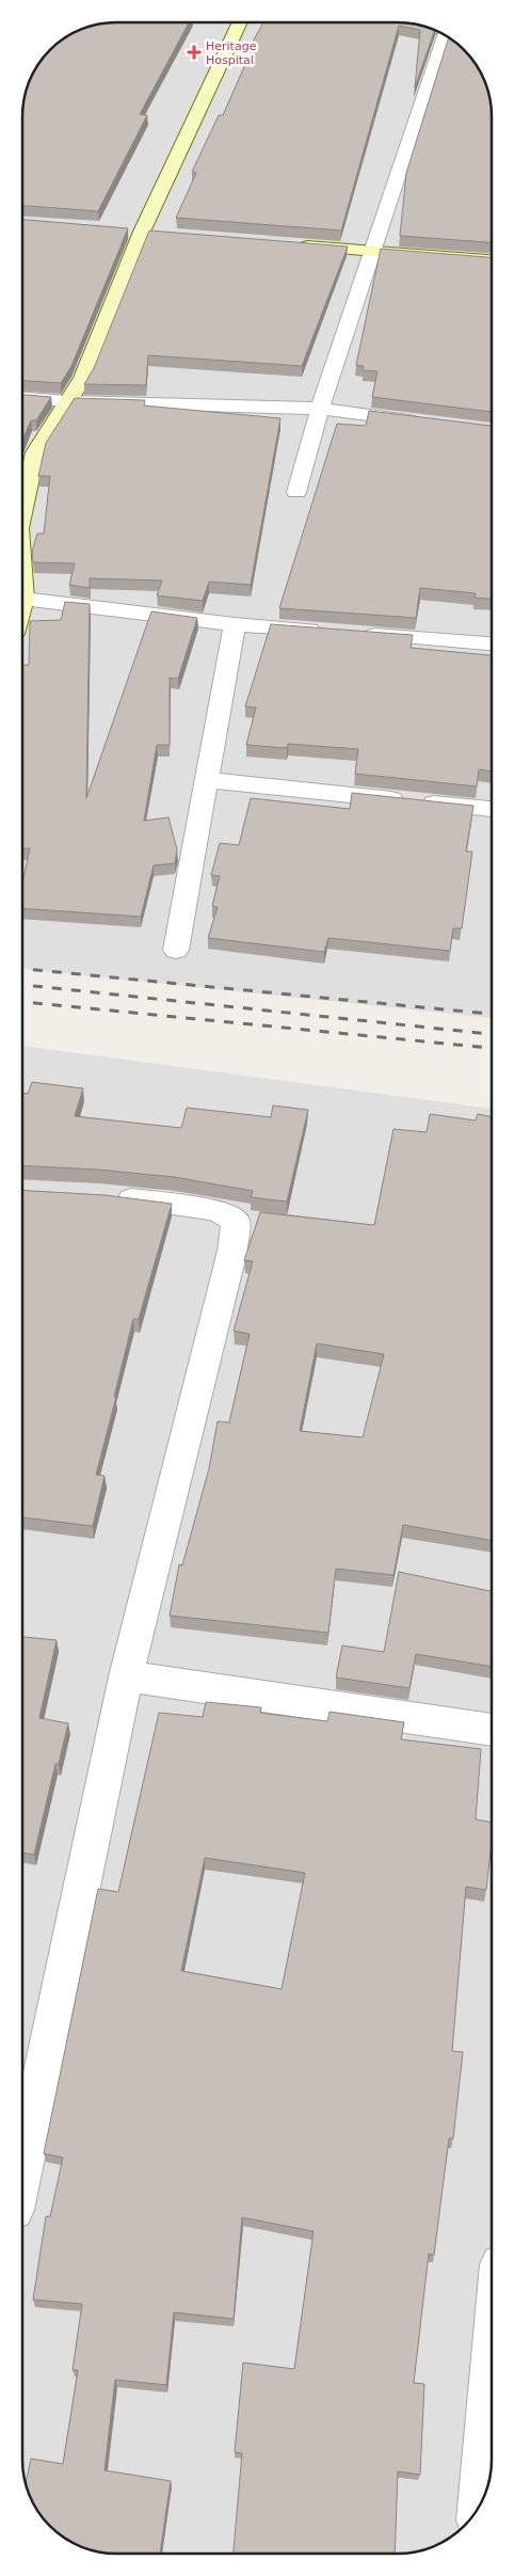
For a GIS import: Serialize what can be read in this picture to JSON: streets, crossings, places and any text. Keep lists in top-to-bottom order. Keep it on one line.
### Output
{"places":{"health":["Heritage Hospital"]}}
